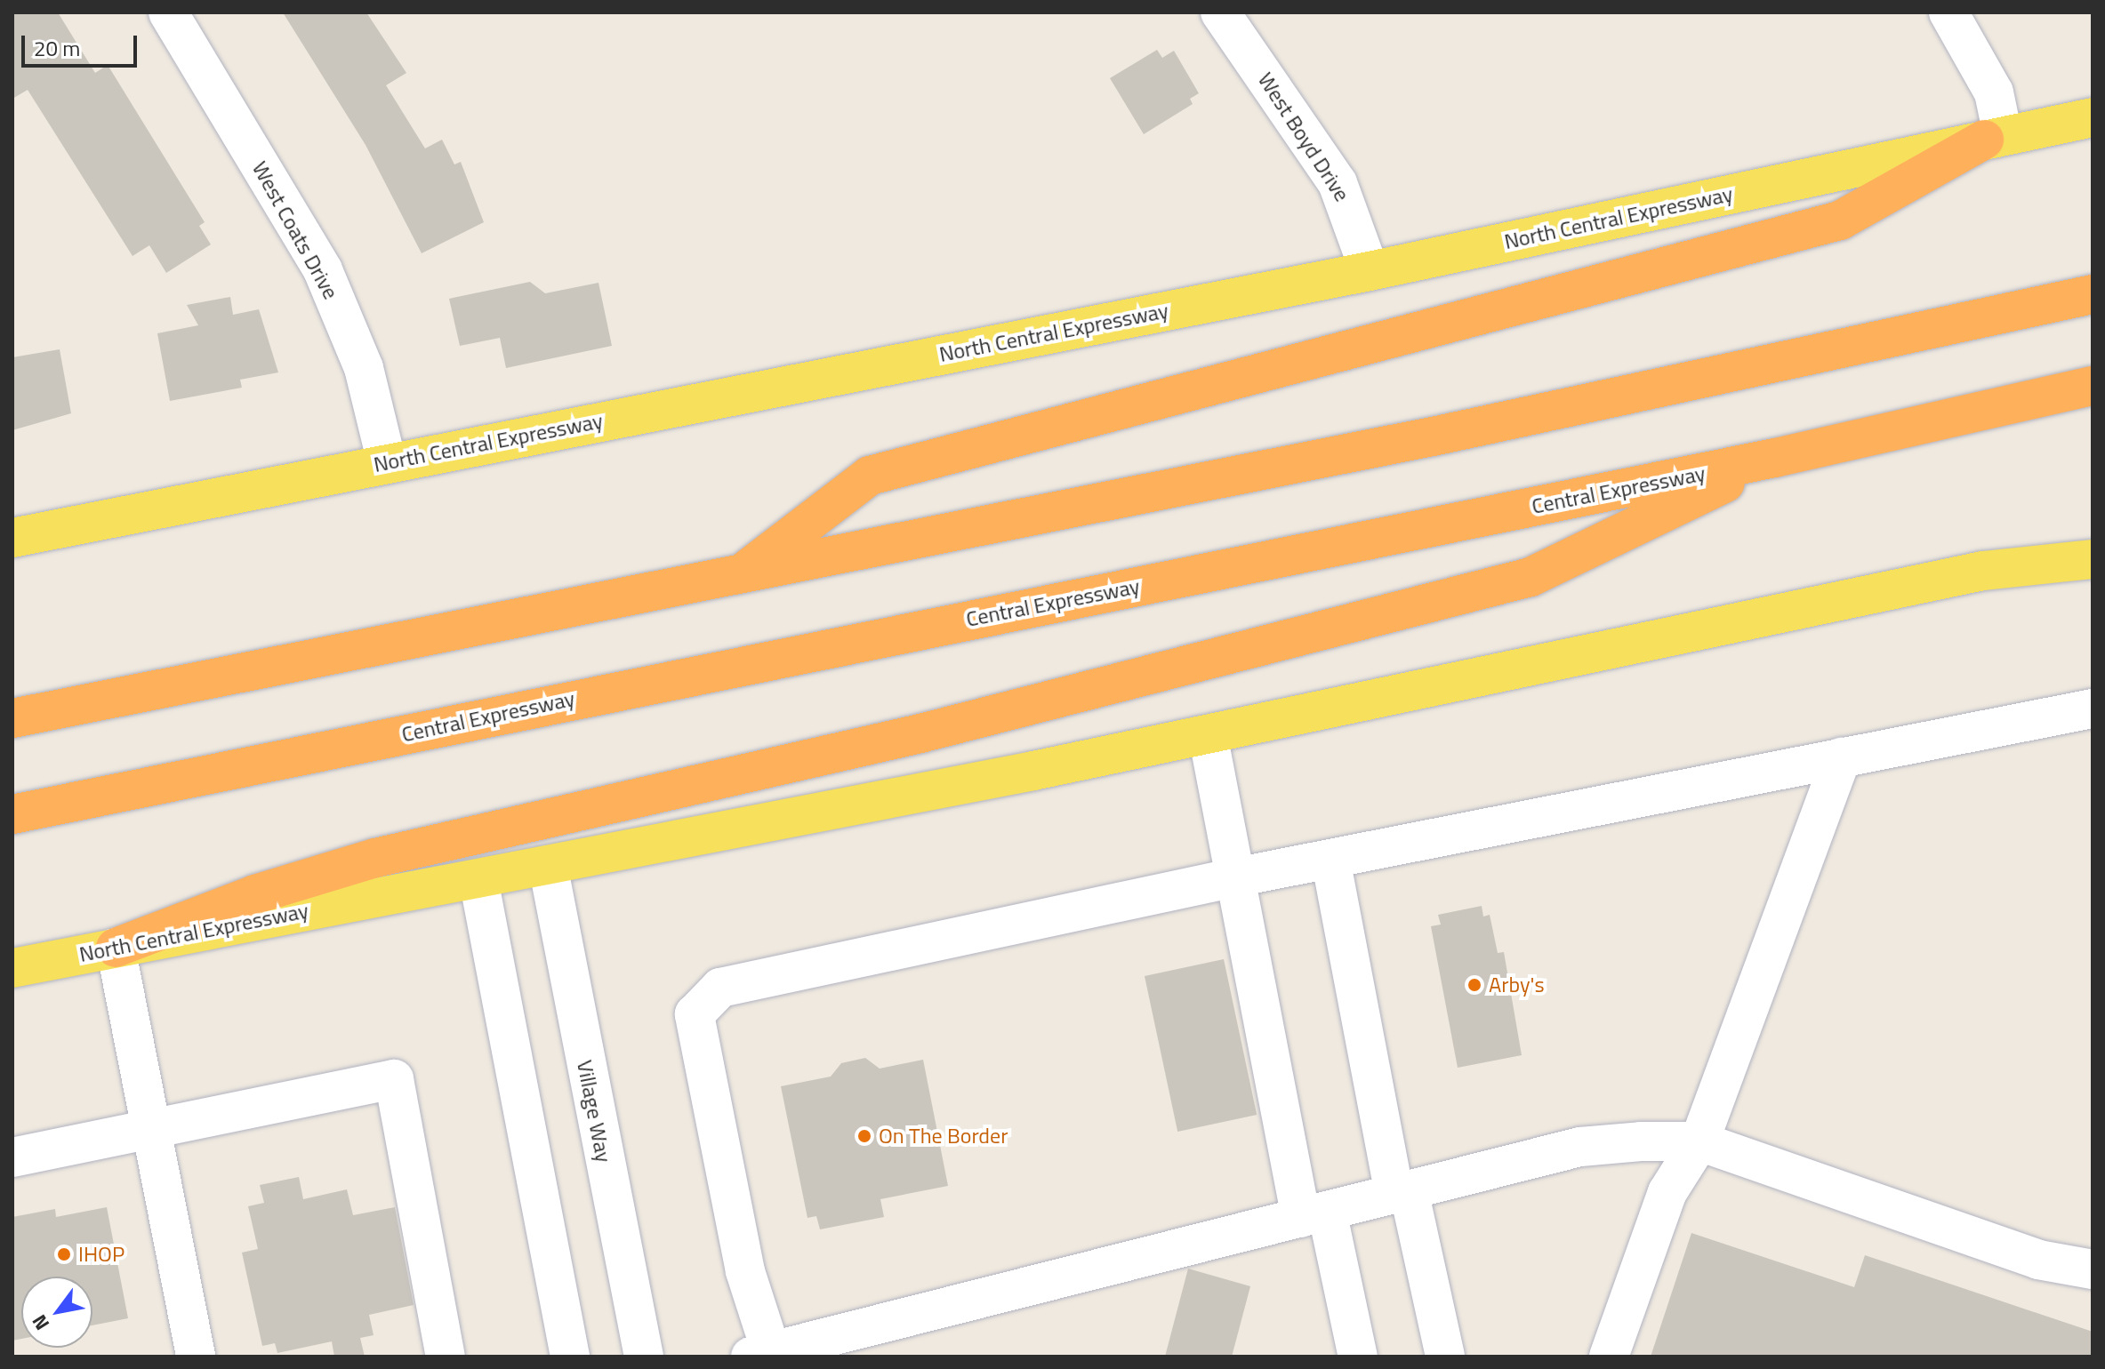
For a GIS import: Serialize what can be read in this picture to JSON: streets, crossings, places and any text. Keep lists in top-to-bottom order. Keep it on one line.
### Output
{"streets":{"highway":["Central Expressway"],"main road":["North Central Expressway"],"street":["West Boyd Drive","West Coats Drive","Village Way"]},"crossings":[["West Boyd Drive","North Central Expressway"],["North Central Expressway","West Coats Drive"],["North Central Expressway","Village Way"]],"places":["Arby's","On The Border","IHOP"],"scale_bar":"20 m","north":"bottom left"}
